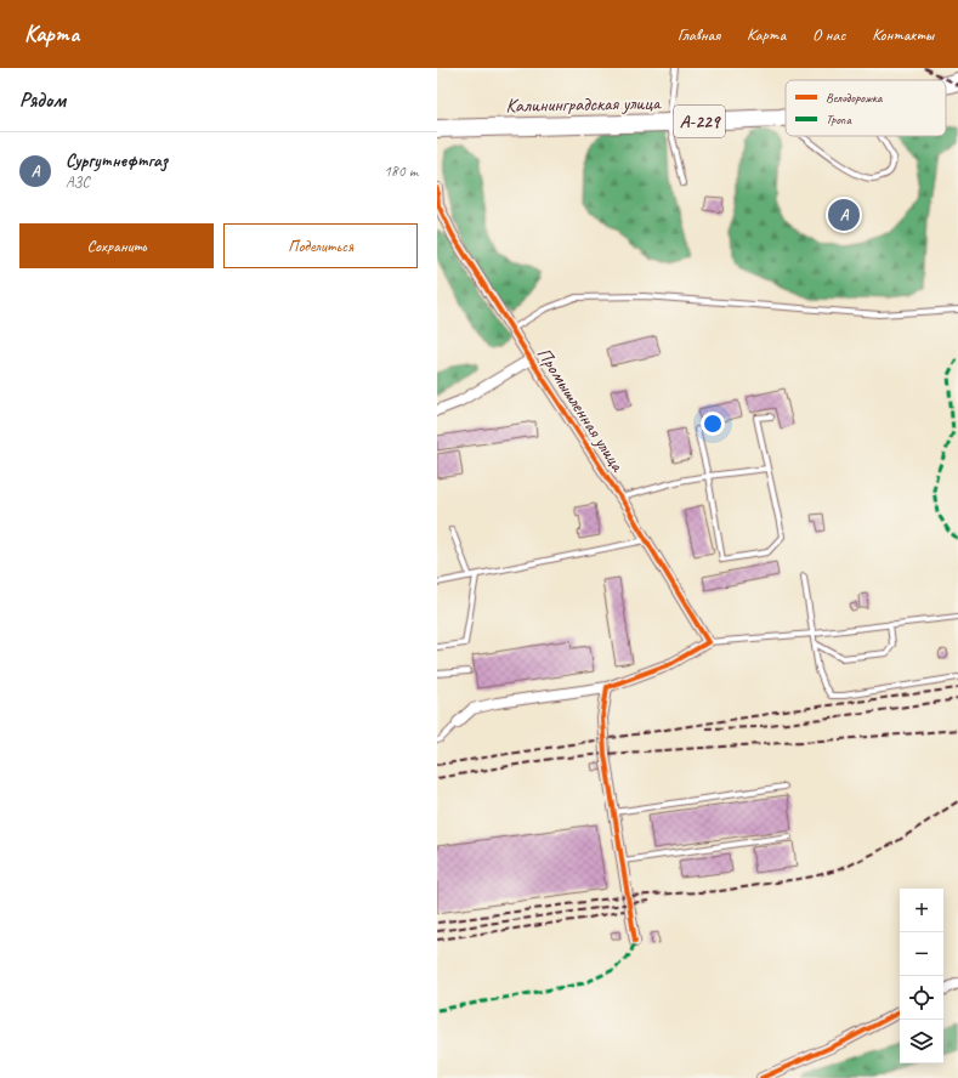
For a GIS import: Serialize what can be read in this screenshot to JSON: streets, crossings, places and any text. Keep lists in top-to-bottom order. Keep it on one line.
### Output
{"streets":{"highway":["Калининградская улица","А-229"],"street":["Промышленная улица"]},"legend":["Велодорожка","Тропа"],"page":{"header":"Карта","nav":["Главная","Карта","О нас","Контакты"],"heading":"Рядом","list":[{"mark":"A","name":"Сургутнефтгаз","note":"АЗС","value":"180 m"}],"pins":"A","buttons":["Сохранить","Поделиться"],"map_buttons":["+","−"]}}
